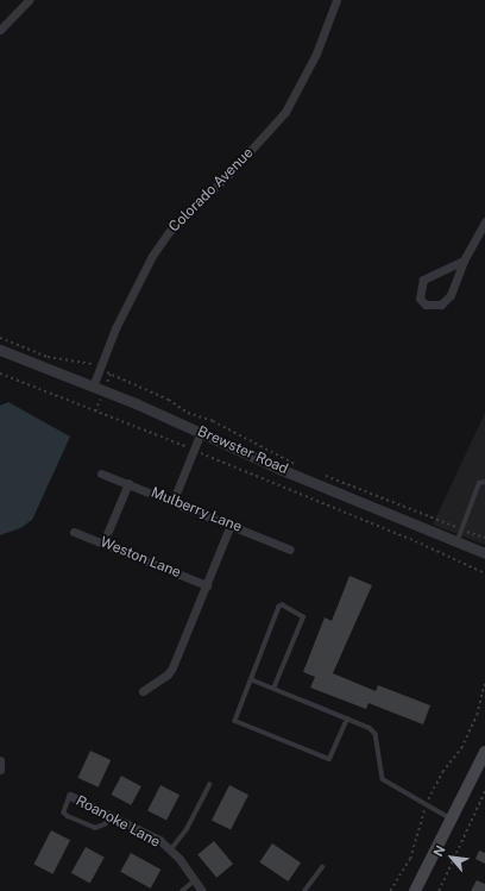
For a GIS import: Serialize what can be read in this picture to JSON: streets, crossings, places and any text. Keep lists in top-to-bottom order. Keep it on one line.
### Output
{"streets":{"street":["Colorado Avenue","Brewster Road","Mulberry Lane","Weston Lane","Roanoke Lane"]},"crossings":[["Colorado Avenue","Brewster Road"]],"north":"top left"}
